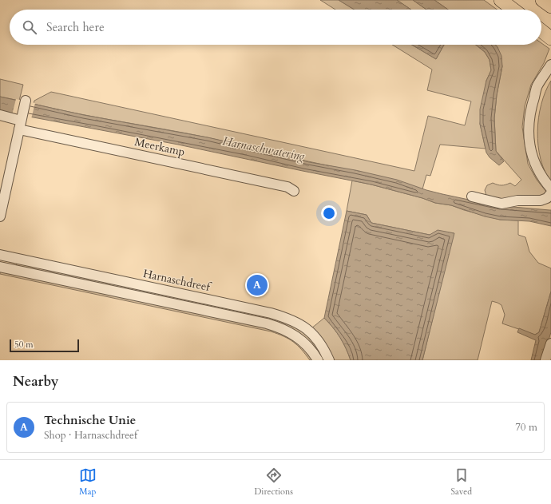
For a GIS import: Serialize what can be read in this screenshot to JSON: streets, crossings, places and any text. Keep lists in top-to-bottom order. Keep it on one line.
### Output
{"streets":{"street":["Meerkamp","Harnaschdreef"]},"water":["Harnaschwatering"],"scale_bar":"50 m","page":{"search":"Search here","pins":"A","scale":"50 m","heading":"Nearby","list":[{"mark":"A","name":"Technische Unie","note":"Shop · Harnaschdreef","value":"70 m"}],"nav":["Map","Directions","Saved"]}}
